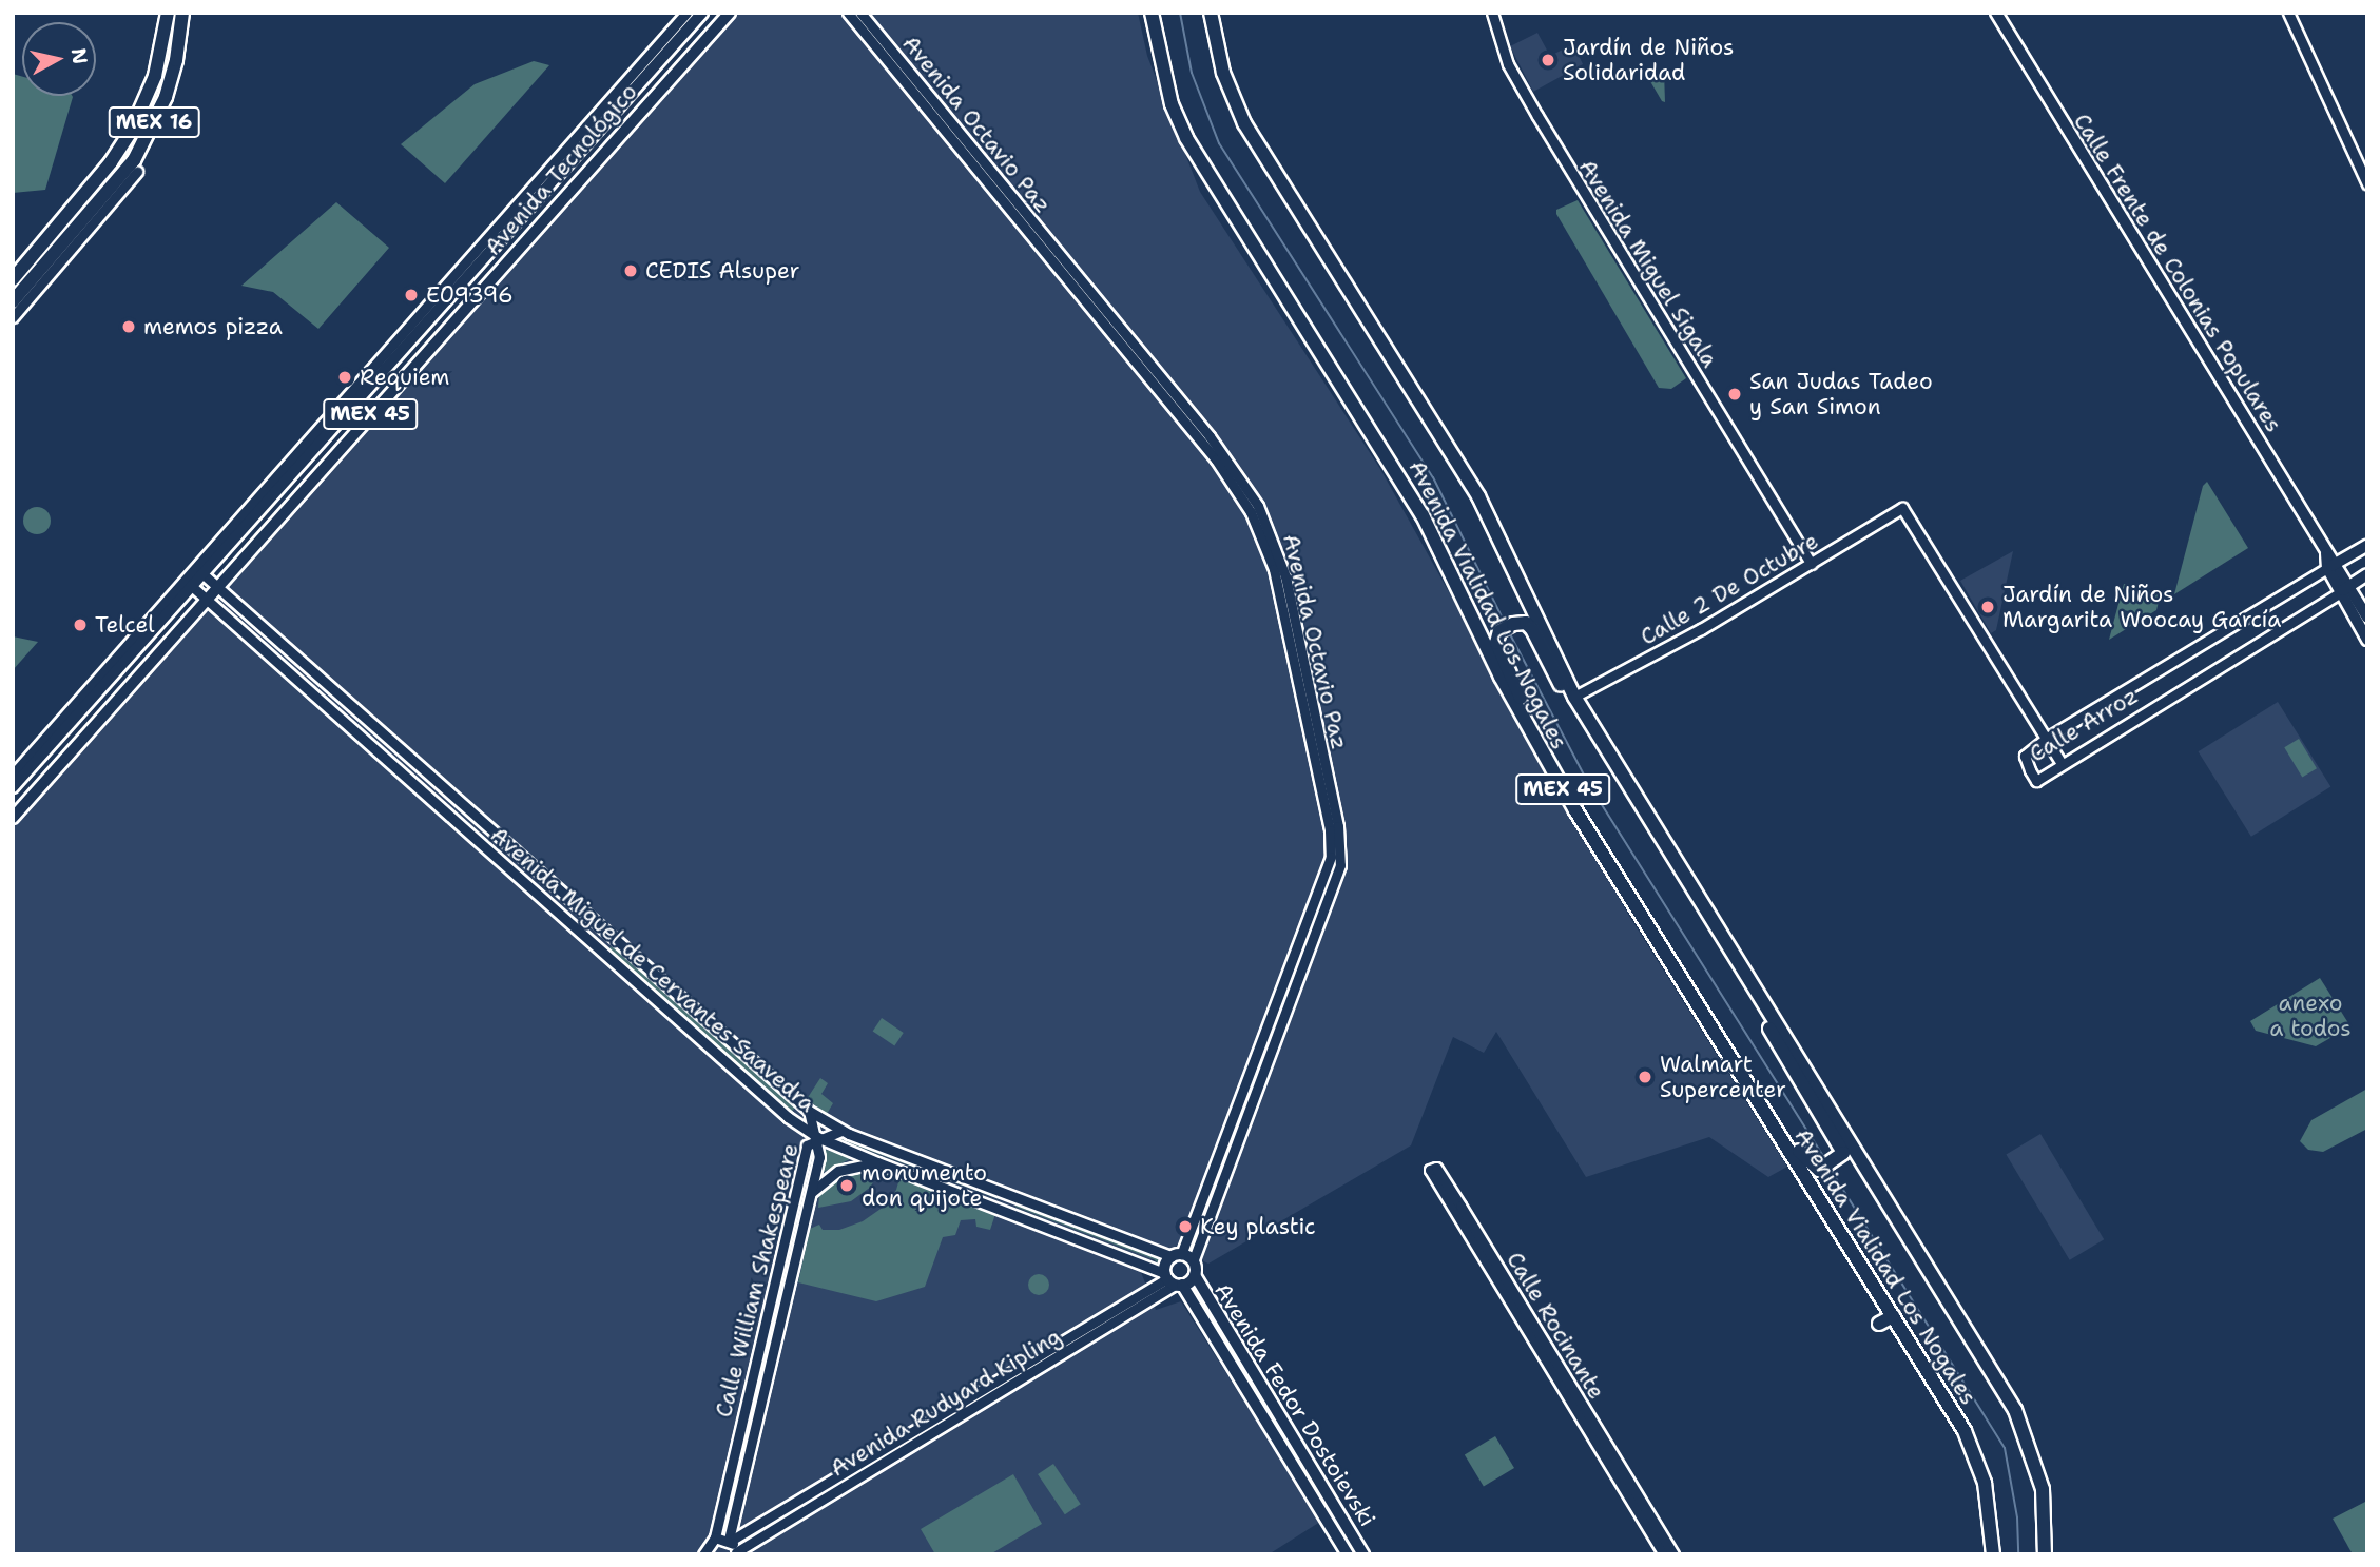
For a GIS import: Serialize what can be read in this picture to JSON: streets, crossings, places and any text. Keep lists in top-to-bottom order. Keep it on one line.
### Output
{"streets":{"highway":["MEX 16","MEX 45","Avenida Vialidad Los Nogales"],"main road":["Avenida Tecnológico","Calle Frente de Colonias Populares","Calle Arroz","Avenida Fedor Dostoievski"],"street":["Avenida Octavio Paz","Avenida Miguel Sigala","Calle 2 De Octubre","Avenida Miguel de Cervantes Saavedra","Calle William Shakespeare","Calle Rocinante","Avenida Rudyard Kipling"]},"crossings":[["Avenida Octavio Paz","Avenida Miguel de Cervantes Saavedra"],["Avenida Tecnológico","Avenida Miguel de Cervantes Saavedra"],["Avenida Miguel Sigala","Calle 2 De Octubre"],["Calle Frente de Colonias Populares","Calle Arroz"],["Calle 2 De Octubre","Avenida Vialidad Los Nogales"],["Calle 2 De Octubre","Calle Arroz"],["Avenida Miguel de Cervantes Saavedra","Calle William Shakespeare"],["Avenida Miguel de Cervantes Saavedra","Avenida Rudyard Kipling"],["Avenida Miguel de Cervantes Saavedra","Avenida Fedor Dostoievski"],["Calle William Shakespeare","Avenida Rudyard Kipling"],["Avenida Rudyard Kipling","Avenida Fedor Dostoievski"]],"parks":["anexo a todos"],"places":["Jardín de Niños Solidaridad","CEDIS Alsuper","E09396","memos pizza","Requiem","San Judas Tadeo y San Simon","Jardín de Niños Margarita Woocay García","Telcel","Walmart Supercenter","monumento don quijote","Key plastic"],"north":"right"}
